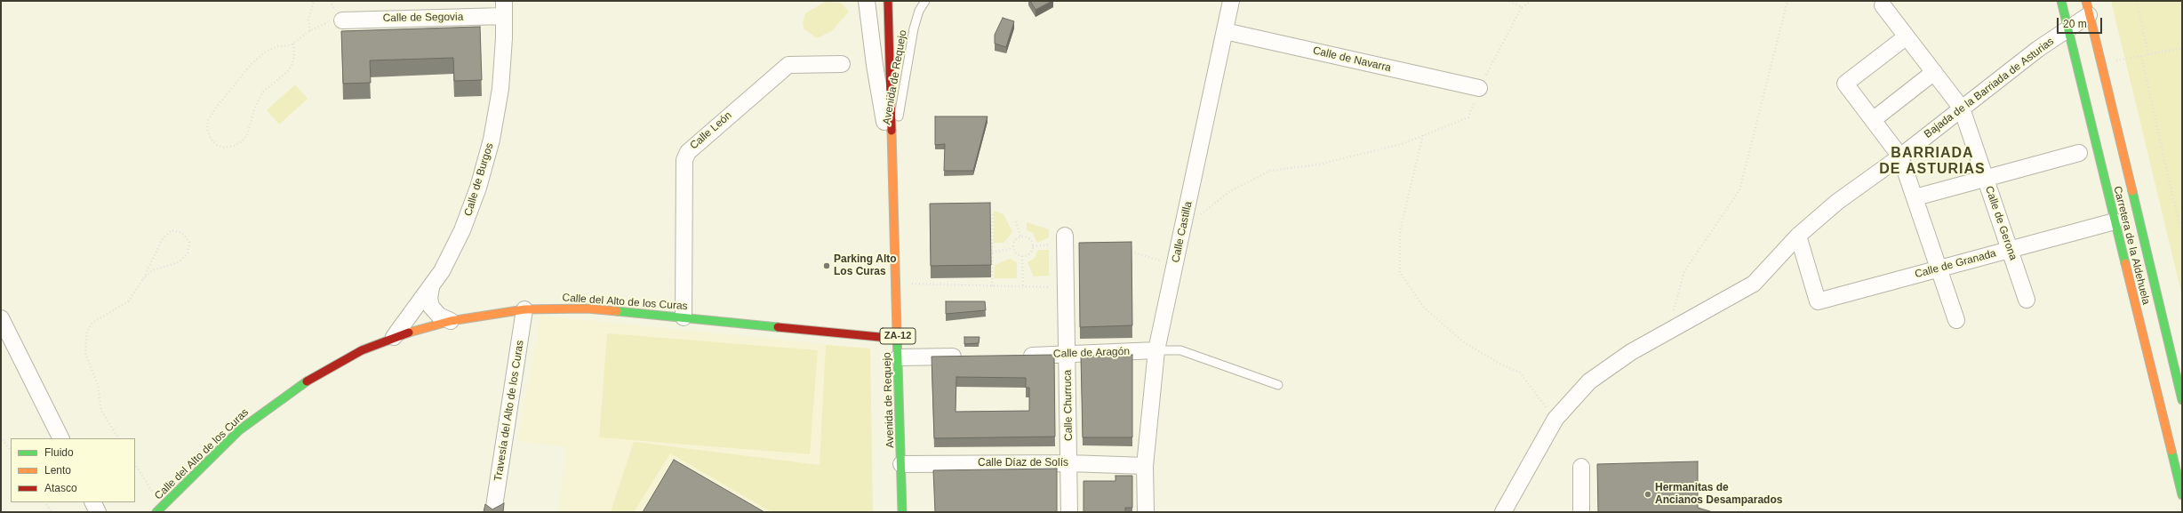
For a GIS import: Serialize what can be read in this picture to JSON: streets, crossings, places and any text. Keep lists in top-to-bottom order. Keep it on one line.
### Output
{"streets":{"main road":["Avenida de Requejo","Carretera de la Aldehuela","Calle del Alto de los Curas","ZA-12"],"street":["Calle de Segovia","Calle de Navarra","Bajada de la Barriada de Asturias","Calle León","Calle de Burgos","Calle de Gerona","Calle Castilla","Calle de Granada","Calle de Aragón","Calle Churruca","Travesía del Alto de los Curas","Calle Díaz de Solís"]},"crossings":[["Calle de Segovia","Calle de Burgos"],["Calle de Navarra","Calle Castilla"],["Avenida de Requejo","Calle del Alto de los Curas"],["Avenida de Requejo","Calle Díaz de Solís"],["Bajada de la Barriada de Asturias","Calle de Gerona"],["Bajada de la Barriada de Asturias","Carretera de la Aldehuela"],["Bajada de la Barriada de Asturias","Calle de Granada"],["Calle León","Calle del Alto de los Curas"],["Calle de Burgos","Calle del Alto de los Curas"],["Calle de Gerona","Calle de Granada"],["Calle Castilla","Calle de Aragón"],["Calle Castilla","Calle Díaz de Solís"],["Carretera de la Aldehuela","Calle de Granada"],["Calle del Alto de los Curas","Travesía del Alto de los Curas"],["Calle de Aragón","Calle Churruca"],["Calle Churruca","Calle Díaz de Solís"]],"districts":["BARRIADA DE ASTURIAS"],"places":["Parking Alto Los Curas","Hermanitas de Ancianos Desamparados"],"legend":["Fluido","Lento","Atasco"],"scale_bar":"20 m"}
